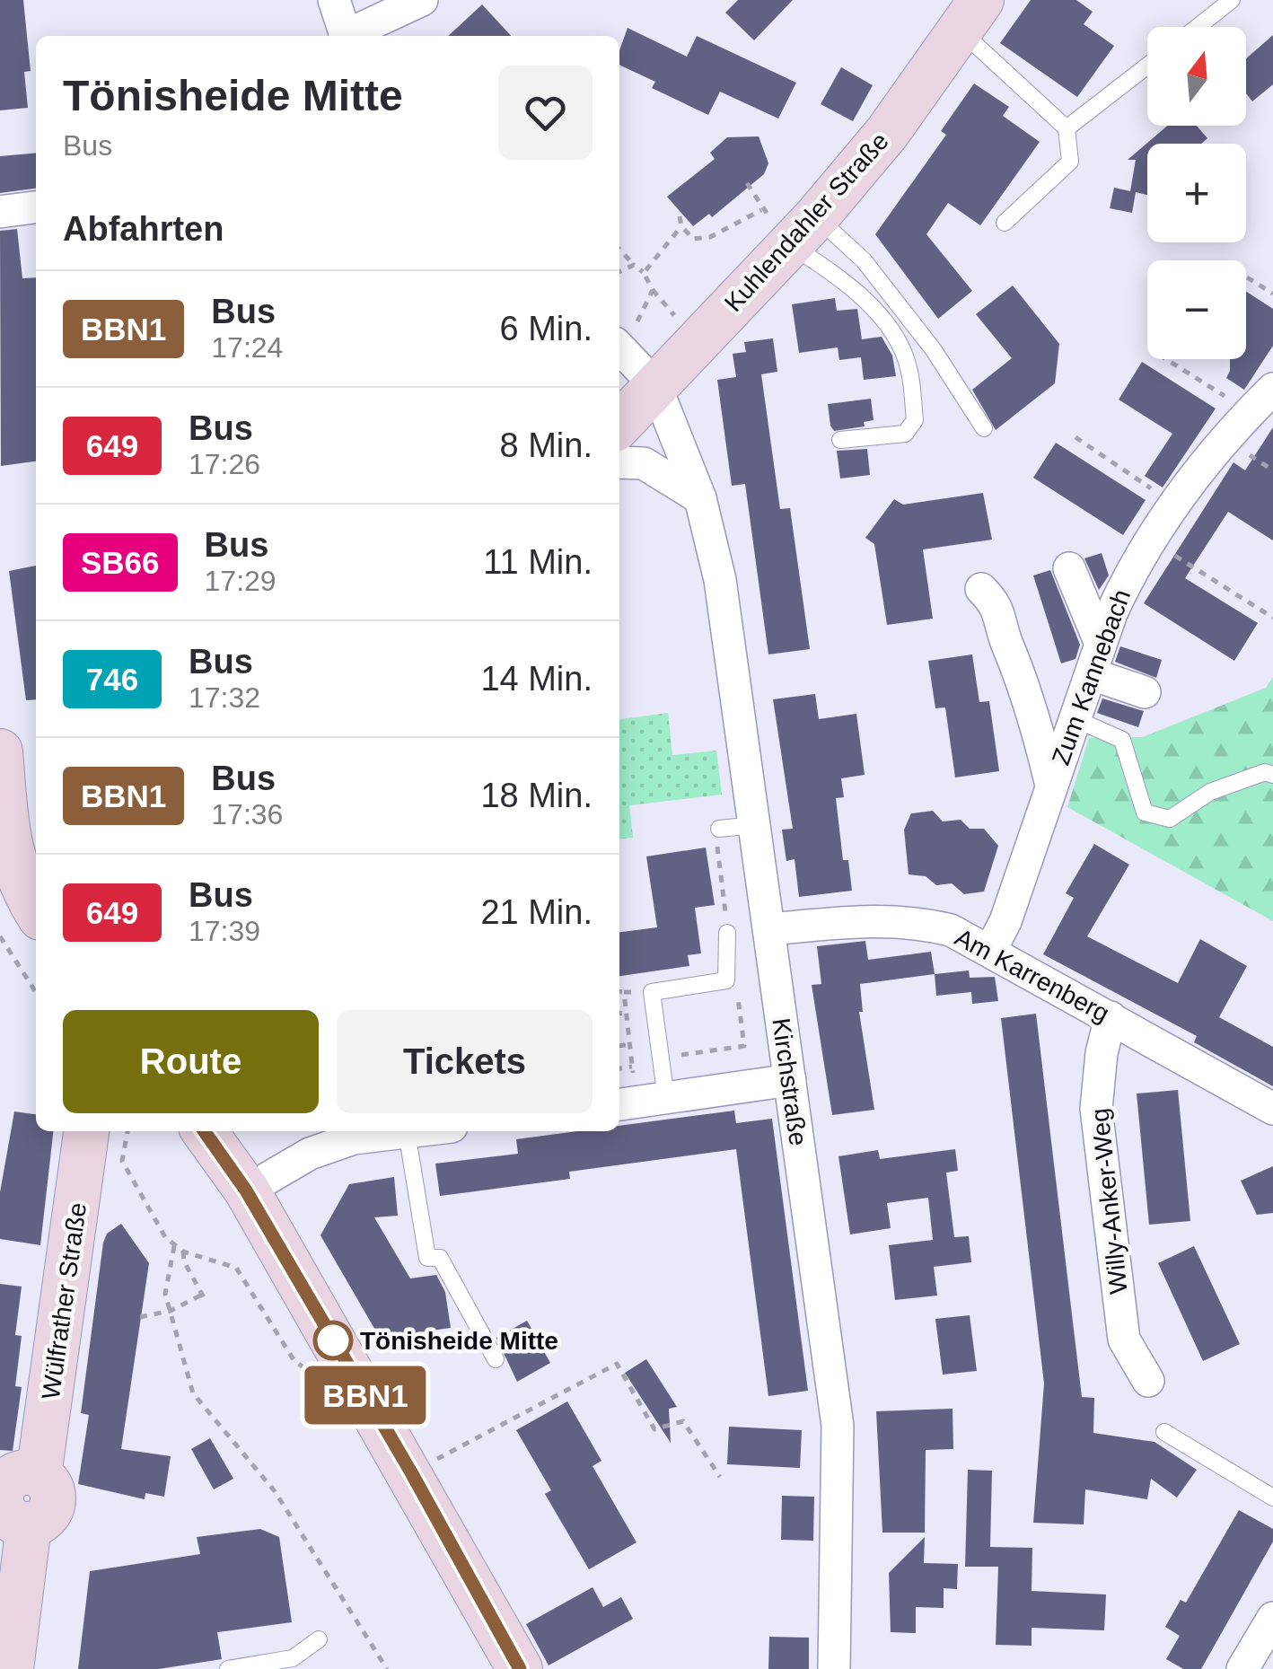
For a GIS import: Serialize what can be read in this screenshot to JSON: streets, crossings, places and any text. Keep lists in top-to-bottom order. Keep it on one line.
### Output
{"streets":{"main road":["Kuhlendahler Straße","Wülfrather Straße"],"street":["Zum Kannebach","Am Karrenberg","Kirchstraße","Willy-Anker-Weg"]},"crossings":[["Kuhlendahler Straße","Kirchstraße"],["Zum Kannebach","Am Karrenberg"],["Am Karrenberg","Kirchstraße"],["Am Karrenberg","Willy-Anker-Weg"]],"places":["Tönisheide Mitte"],"lines":["bus line BBN1"],"north":"top","page":{"on_map":"BBN1","map_buttons":["+","−"],"heading":[["Tönisheide Mitte","Bus"],"Abfahrten"],"list":[{"mark":"BBN1","name":"Bus","note":"17:24","value":"6 Min."},{"mark":"649","name":"Bus","note":"17:26","value":"8 Min."},{"mark":"SB66","name":"Bus","note":"17:29","value":"11 Min."},{"mark":"746","name":"Bus","note":"17:32","value":"14 Min."},{"mark":"BBN1","name":"Bus","note":"17:36","value":"18 Min."},{"mark":"649","name":"Bus","note":"17:39","value":"21 Min."}],"buttons":["Route","Tickets"]}}
